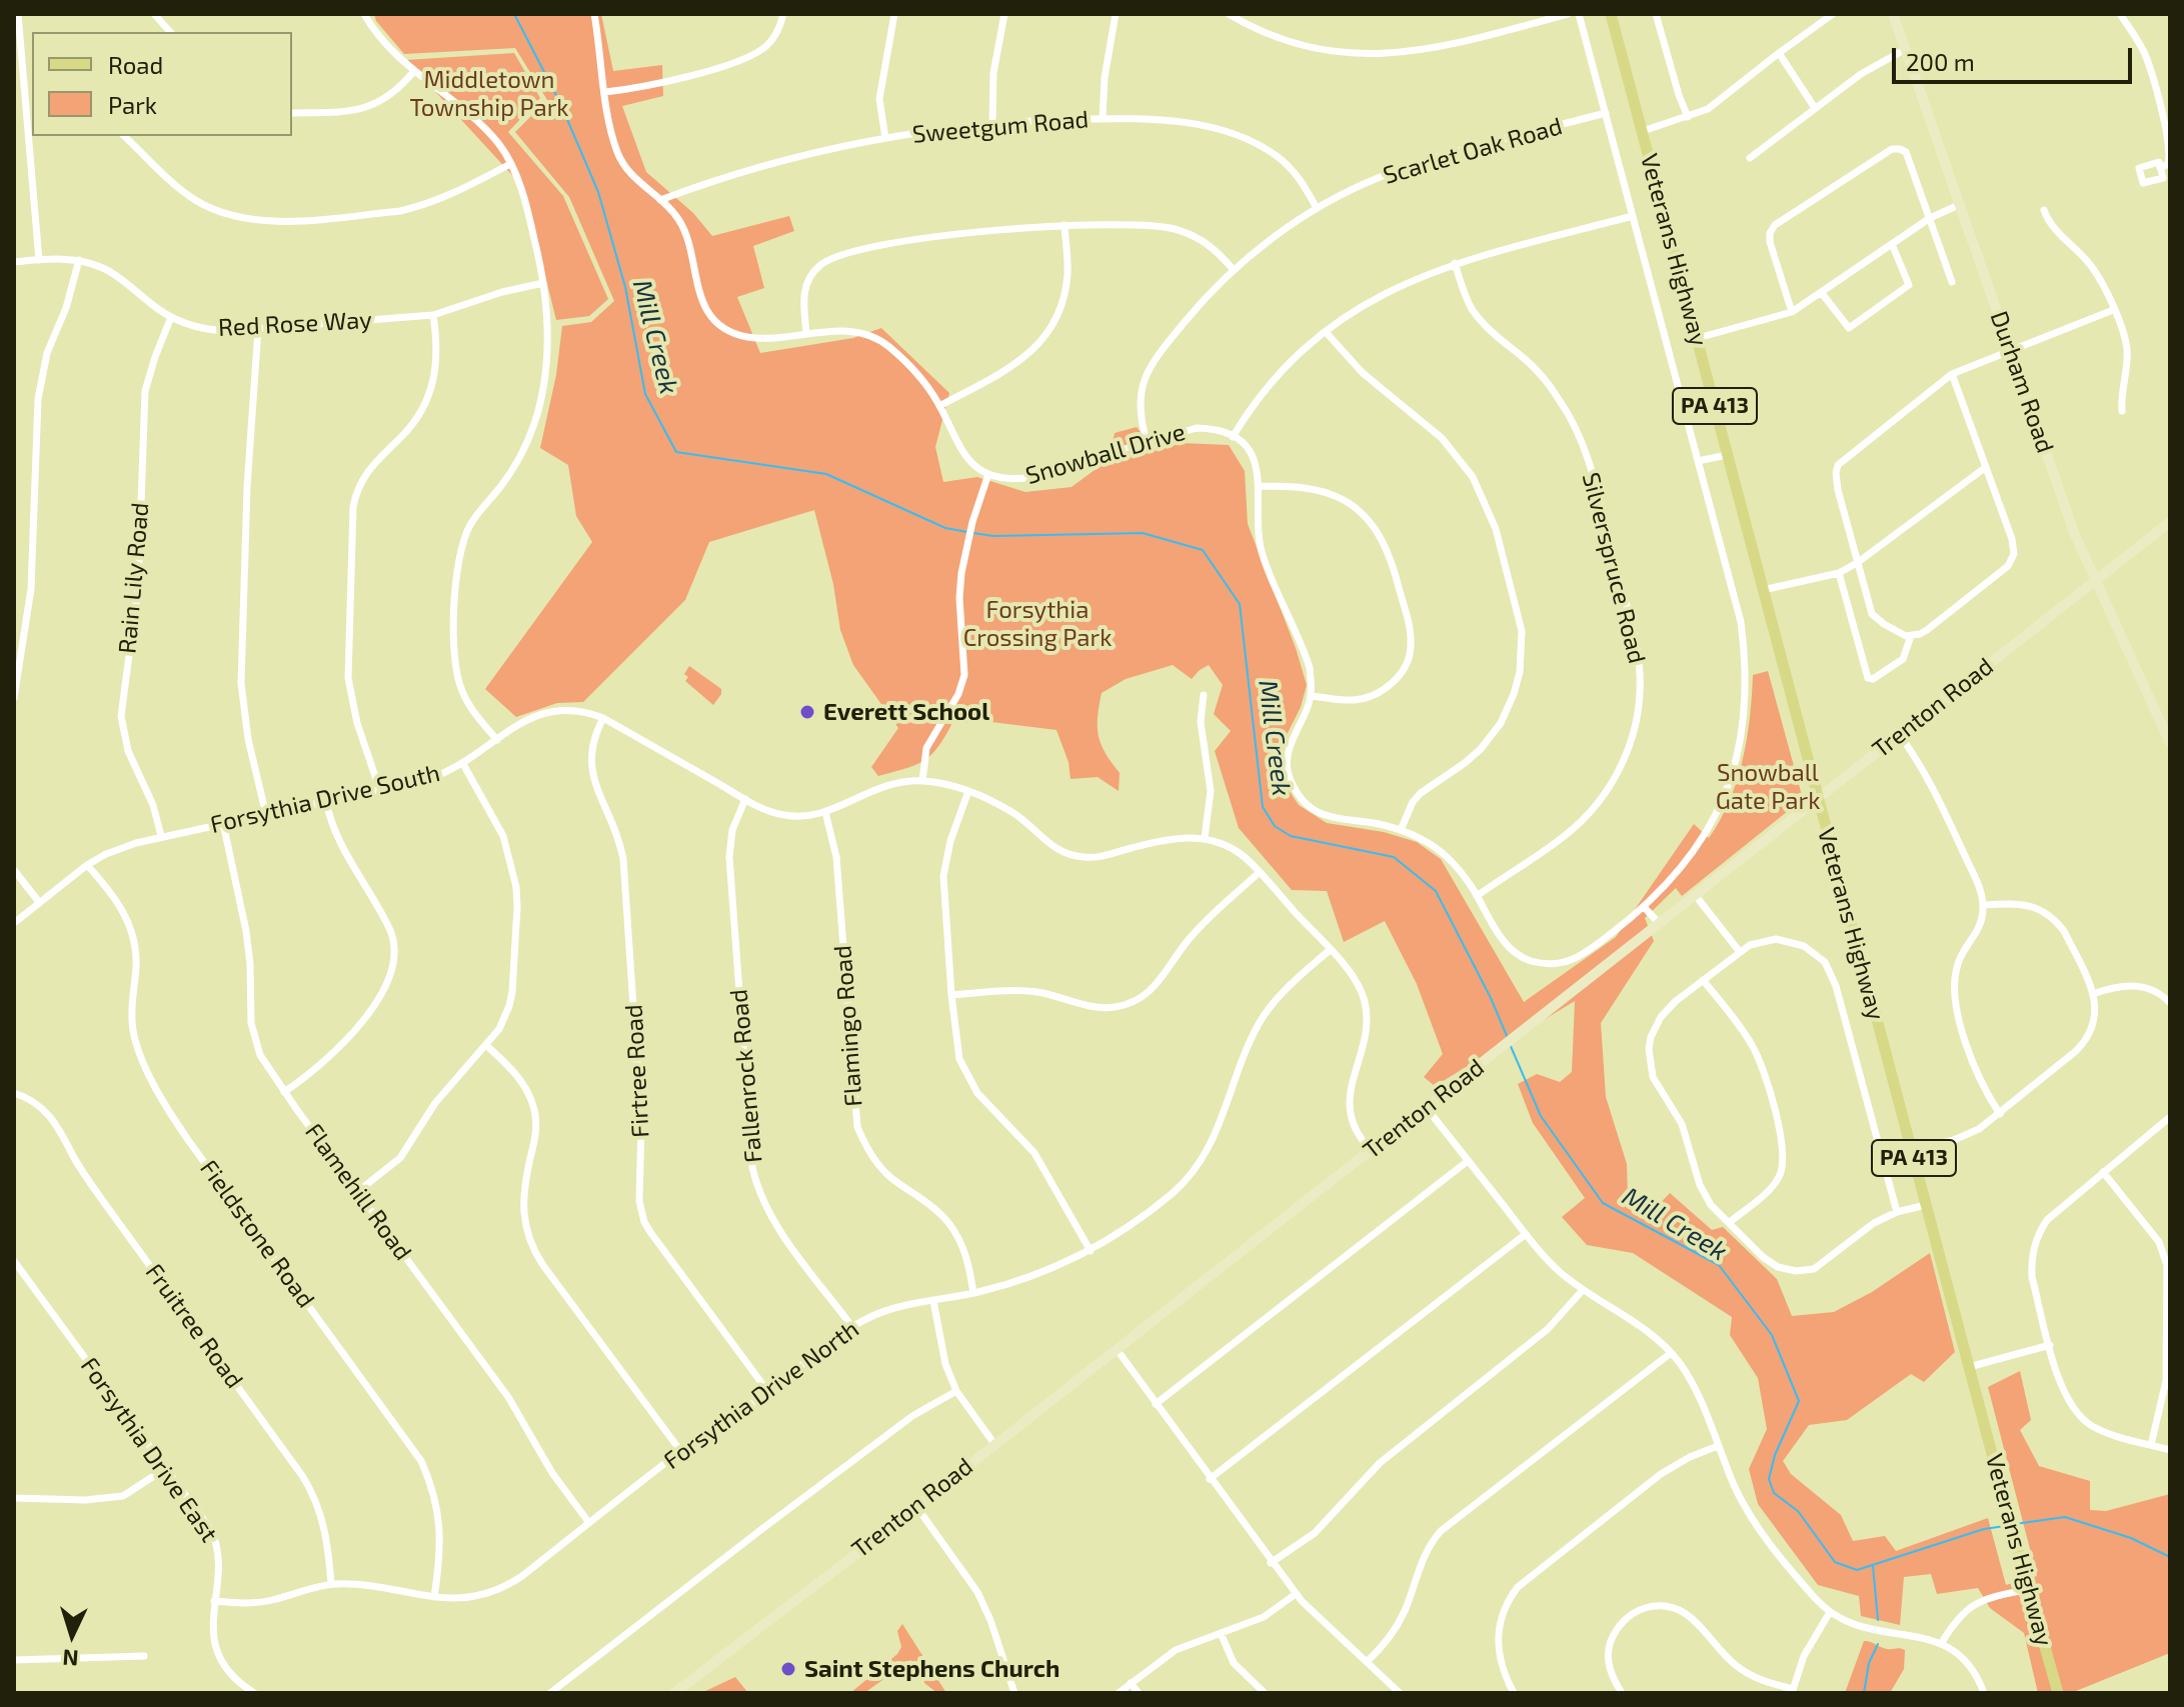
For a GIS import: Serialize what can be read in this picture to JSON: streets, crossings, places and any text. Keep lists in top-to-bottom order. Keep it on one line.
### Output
{"streets":{"main road":["Veterans Highway","Durham Road","PA 413","Trenton Road"],"street":["Sweetgum Road","Scarlet Oak Road","Red Rose Way","Snowball Drive","Silverspruce Road","Rain Lily Road","Forsythia Drive South","Flamingo Road","Firtree Road","Fallenrock Road","Flamehill Road","Fieldstone Road","Fruitree Road","Forsythia Drive North","Forsythia Drive East"]},"crossings":[["Sweetgum Road","Scarlet Oak Road"],["Sweetgum Road","Snowball Drive"],["Scarlet Oak Road","Snowball Drive"],["Veterans Highway","Trenton Road"],["Red Rose Way","Rain Lily Road"],["Durham Road","Trenton Road"],["Rain Lily Road","Forsythia Drive South"],["Trenton Road","Forsythia Drive South"],["Forsythia Drive South","Flamingo Road"],["Forsythia Drive South","Firtree Road"],["Forsythia Drive South","Fallenrock Road"],["Forsythia Drive South","Flamehill Road"],["Forsythia Drive South","Fieldstone Road"],["Forsythia Drive South","Forsythia Drive North"],["Flamingo Road","Forsythia Drive North"],["Firtree Road","Forsythia Drive North"],["Fallenrock Road","Forsythia Drive North"],["Flamehill Road","Forsythia Drive North"],["Fieldstone Road","Forsythia Drive North"],["Fruitree Road","Forsythia Drive North"],["Forsythia Drive North","Forsythia Drive East"]],"water":["Mill Creek"],"parks":["Middletown Township Park","Forsythia Crossing Park","Snowball Gate Park"],"places":["Everett School","Saint Stephens Church"],"legend":["Road","Park"],"scale_bar":"200 m","north":"bottom"}
